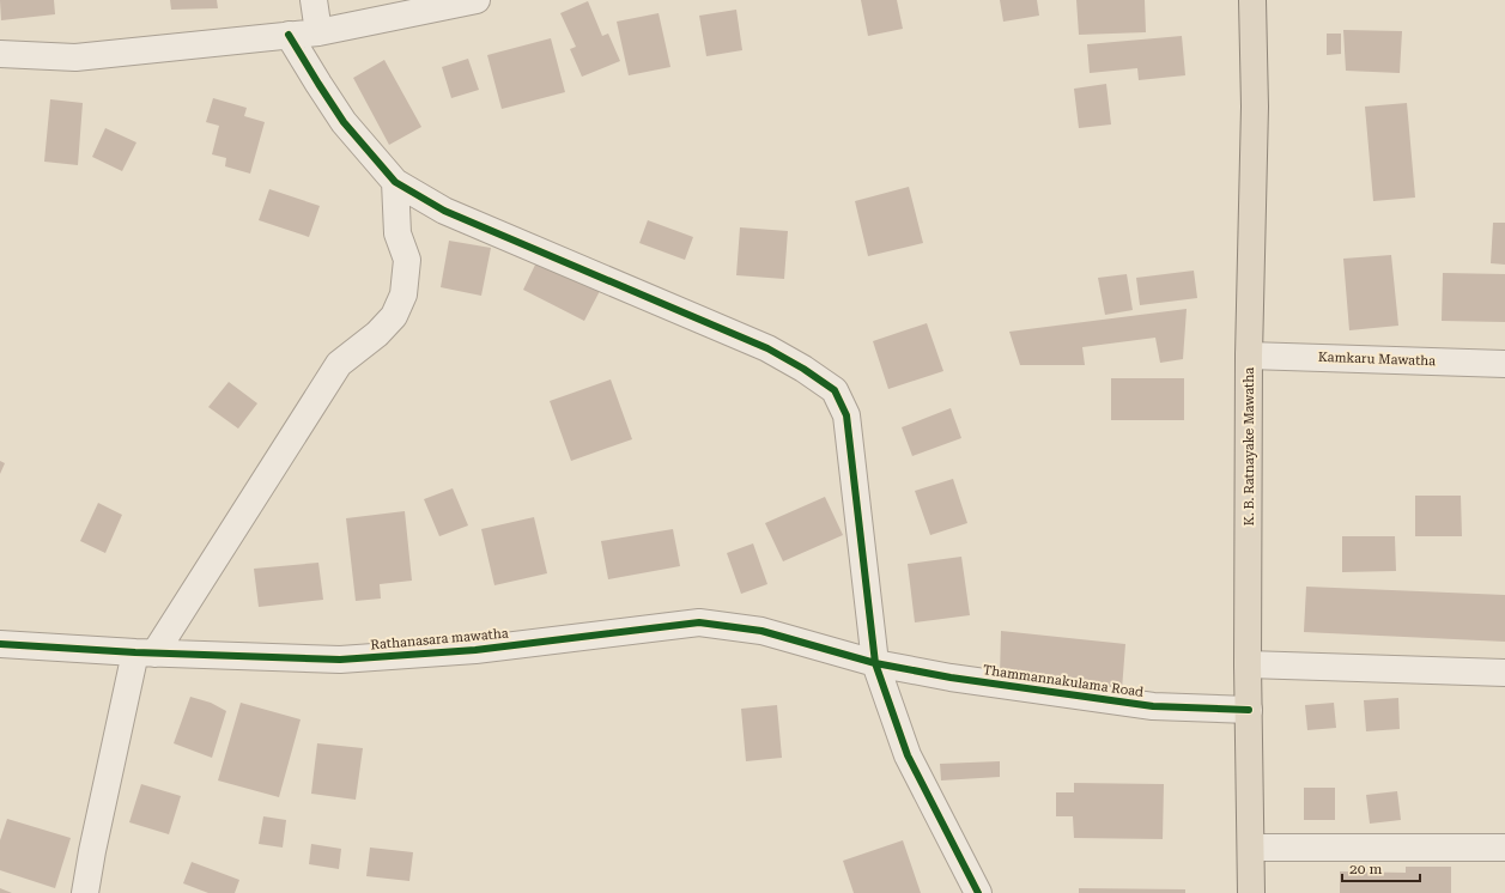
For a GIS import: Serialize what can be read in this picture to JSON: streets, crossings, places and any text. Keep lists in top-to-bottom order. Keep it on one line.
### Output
{"streets":{"highway":["K. B. Ratnayake Mawatha"],"street":["Kamkaru Mawatha","Rathanasara mawatha","Thammannakulama Road"]},"crossings":[["Kamkaru Mawatha","K. B. Ratnayake Mawatha"],["K. B. Ratnayake Mawatha","Thammannakulama Road"],["Rathanasara mawatha","Thammannakulama Road"]],"scale_bar":"20 m"}
